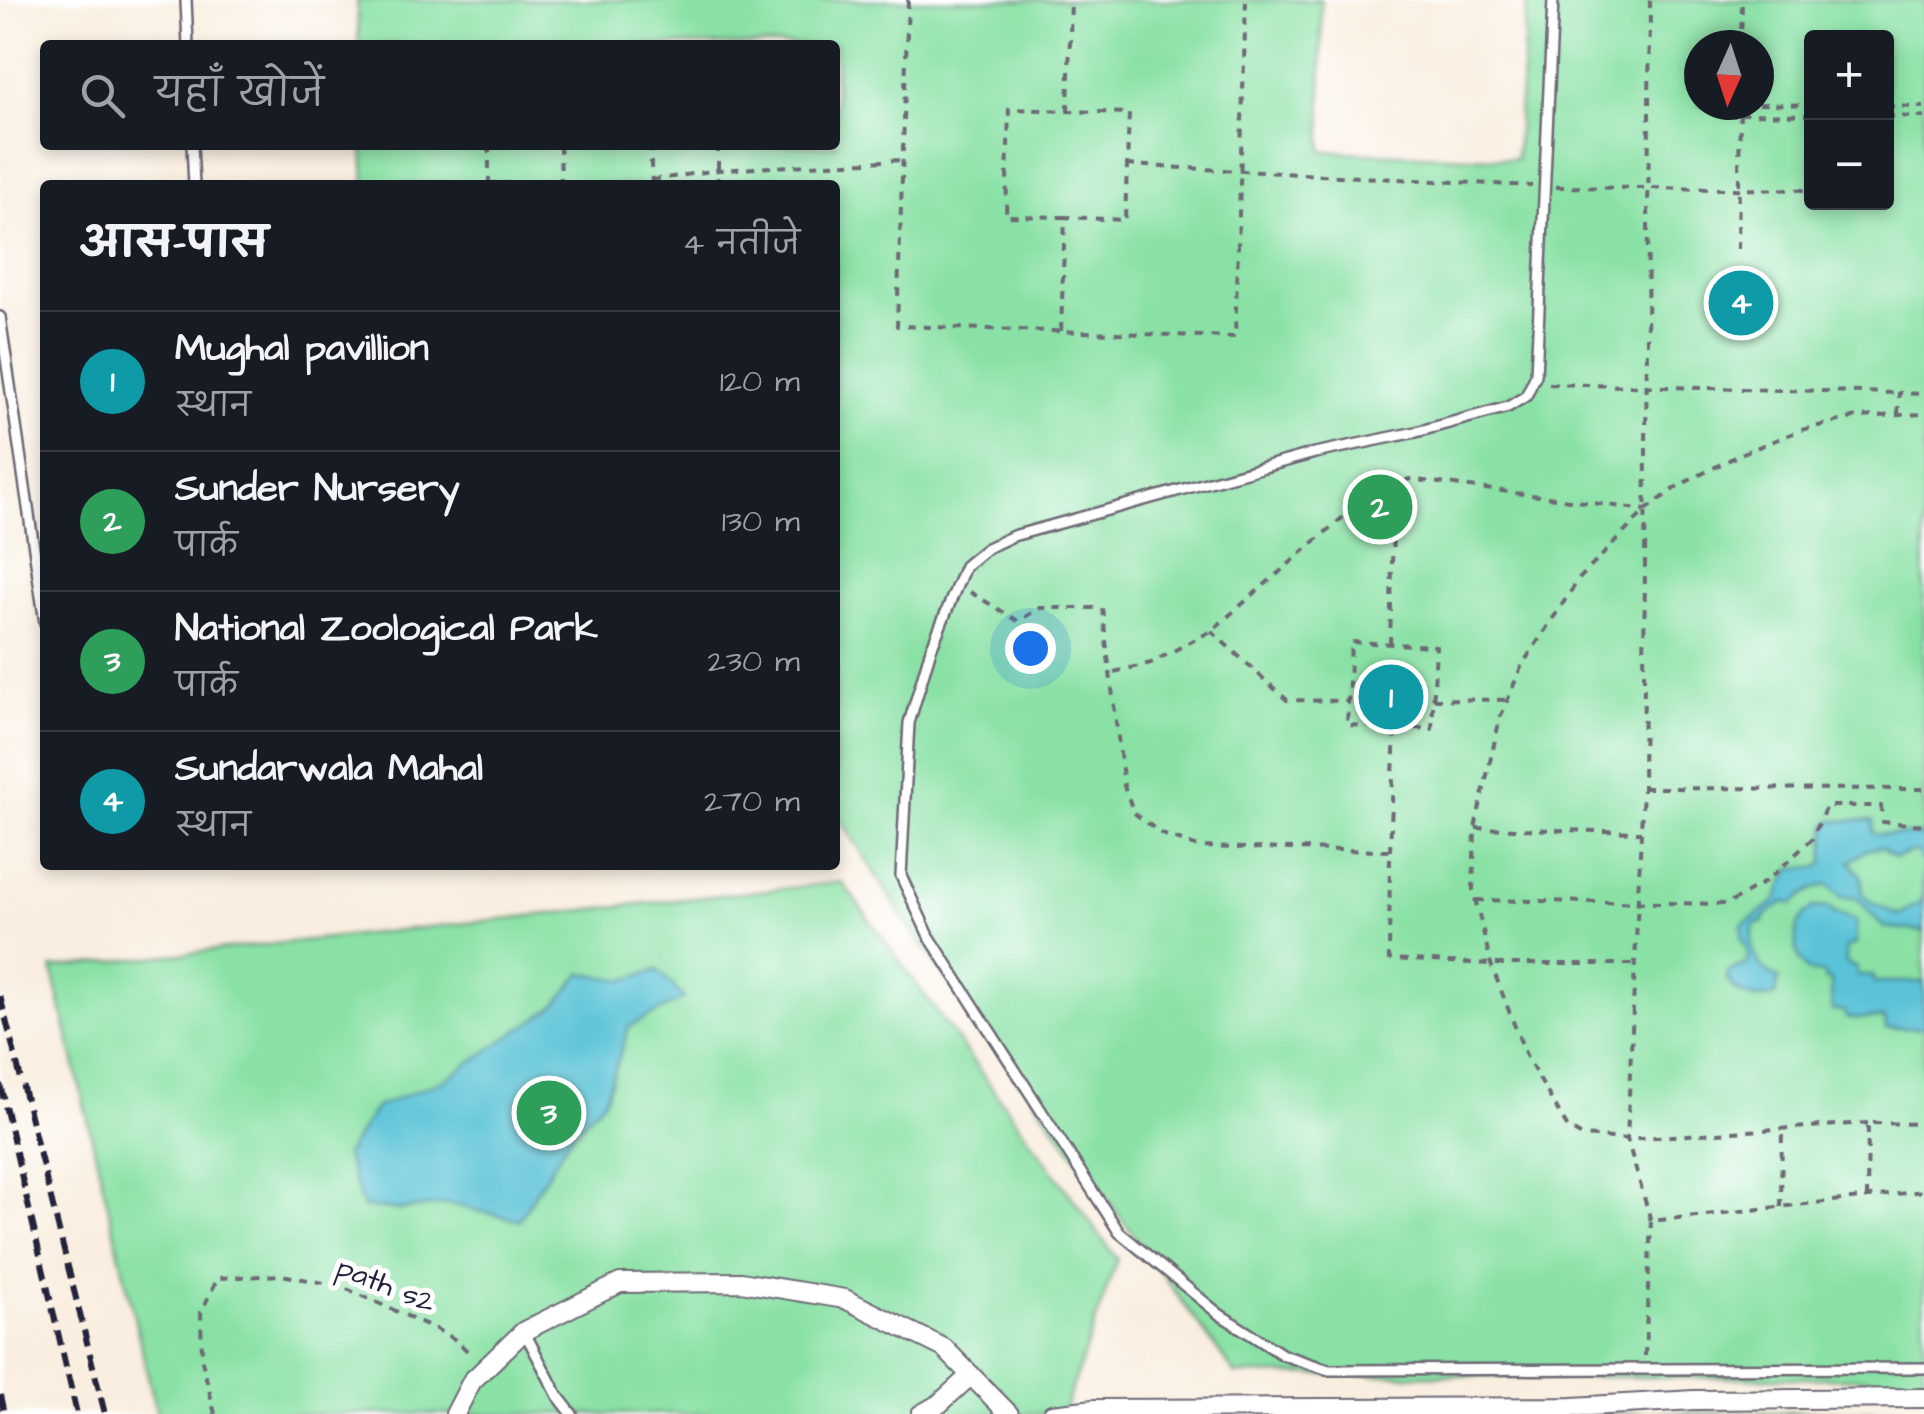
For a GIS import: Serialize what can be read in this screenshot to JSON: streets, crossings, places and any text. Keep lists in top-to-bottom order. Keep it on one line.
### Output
{"streets":{"path":["path s2"]},"north":"bottom","page":{"map_buttons":["+","−"],"search":"यहाँ खोजें","heading":["आस-पास","4 नतीजे"],"pins":["4","2","1","3"],"list":[{"mark":"1","name":"Mughal pavillion","note":"स्थान","value":"120 m"},{"mark":"2","name":"Sunder Nursery","note":"पार्क","value":"130 m"},{"mark":"3","name":"National Zoological Park","note":"पार्क","value":"230 m"},{"mark":"4","name":"Sundarwala Mahal","note":"स्थान","value":"270 m"}]}}
